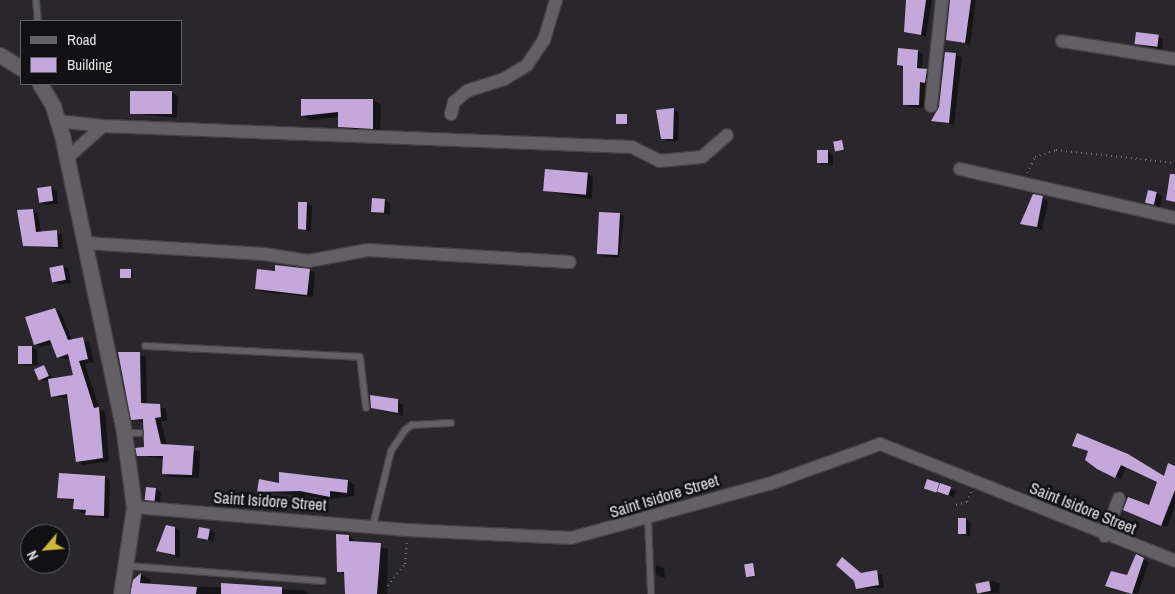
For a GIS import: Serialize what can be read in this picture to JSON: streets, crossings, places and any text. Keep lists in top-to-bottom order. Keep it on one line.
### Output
{"streets":{"street":["Saint Isidore Street"]},"legend":["Road","Building"],"north":"bottom left"}
